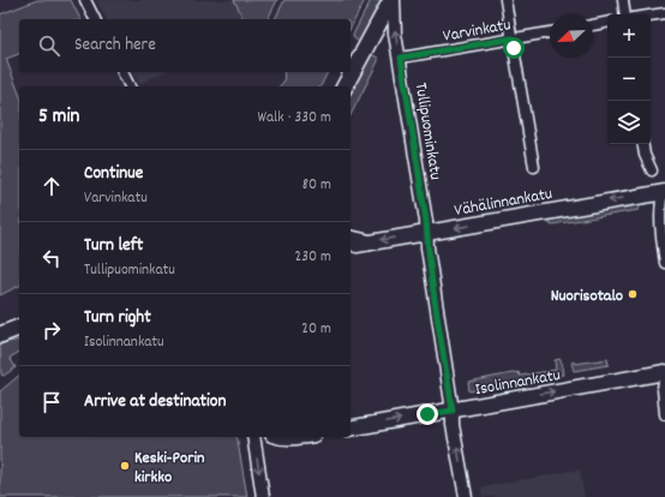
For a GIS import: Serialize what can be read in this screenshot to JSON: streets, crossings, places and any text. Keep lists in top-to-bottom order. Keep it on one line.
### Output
{"streets":{"main road":["Vähälinnankatu","Isolinnankatu"],"street":["Varvinkatu","Tullipuominkatu"]},"crossings":[["Varvinkatu","Tullipuominkatu"],["Tullipuominkatu","Vähälinnankatu"],["Tullipuominkatu","Isolinnankatu"]],"one_way":["Vähälinnankatu","Isolinnankatu"],"places":["Nuorisotalo","Keski-Porin kirkko"],"north":"bottom left","page":{"map_buttons":["+","−"],"search":"Search here","heading":["5 min","Walk · 330 m"],"list":[["Continue","Varvinkatu","80 m"],["Turn left","Tullipuominkatu","230 m"],["Turn right","Isolinnankatu","20 m"],"Arrive at destination"]}}
